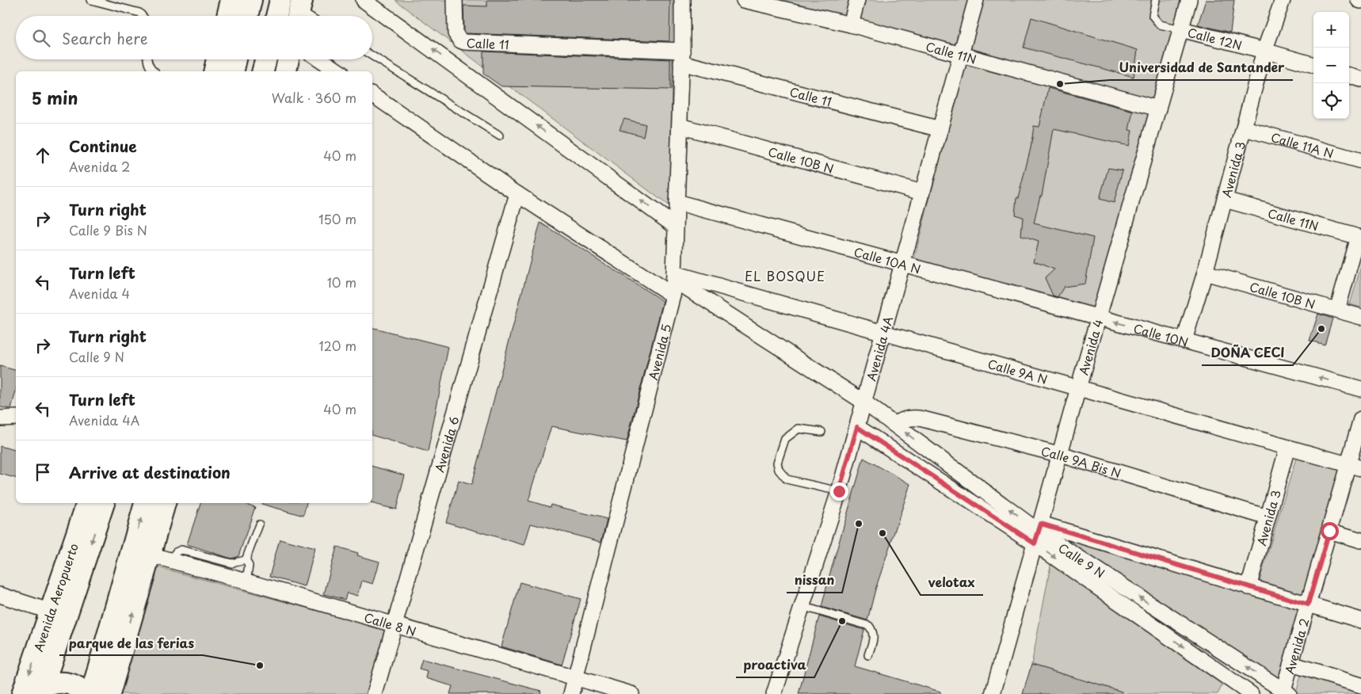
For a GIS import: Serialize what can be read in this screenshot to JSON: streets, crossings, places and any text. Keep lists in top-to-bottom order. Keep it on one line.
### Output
{"streets":{"main road":["Avenida Aeropuerto"],"street":["Calle 12N","Calle 11","Calle 11N","Calle 11A N","Calle 10B N","Avenida 3","Calle 10A N","Calle 10N","Avenida 4","Avenida 4A","Avenida 5","Calle 9A N","Avenida 6","Calle 9A Bis N","Calle 9 N","Calle 8 N","Avenida 2"]},"crossings":[["Calle 12N","Avenida 3"],["Calle 12N","Avenida 4"],["Calle 11","Avenida 4A"],["Calle 11","Avenida 5"],["Calle 11N","Avenida 3"],["Calle 11N","Avenida 4"],["Calle 11N","Avenida 4A"],["Calle 11A N","Avenida 3"],["Calle 10B N","Avenida 3"],["Calle 10B N","Avenida 4A"],["Calle 10B N","Avenida 5"],["Avenida 3","Calle 10N"],["Avenida 3","Calle 9A N"],["Avenida 3","Calle 9A Bis N"],["Calle 10A N","Calle 10N"],["Calle 10A N","Avenida 4"],["Calle 10A N","Avenida 4A"],["Calle 10A N","Avenida 5"],["Calle 10N","Avenida 4"],["Avenida 4","Calle 9A N"],["Avenida 4","Calle 9A Bis N"],["Avenida 4","Calle 9 N"],["Avenida 4A","Calle 9A N"],["Avenida 4A","Calle 9 N"],["Avenida 5","Calle 9A N"],["Avenida 5","Calle 9 N"],["Avenida 5","Calle 8 N"],["Calle 9A N","Calle 9 N"],["Calle 9A N","Avenida 2"],["Avenida 6","Calle 8 N"],["Calle 9A Bis N","Calle 9 N"],["Calle 9 N","Avenida 2"]],"one_way":["Calle 10N"],"districts":["EL BOSQUE"],"places":["Universidad de Santander","DOÑA CECI","nissan","velotax","proactiva","parque de las ferias"],"page":{"map_buttons":["+","−"],"search":"Search here","heading":["5 min","Walk · 360 m"],"list":[["Continue","Avenida 2","40 m"],["Turn right","Calle 9 Bis N","150 m"],["Turn left","Avenida 4","10 m"],["Turn right","Calle 9 N","120 m"],["Turn left","Avenida 4A","40 m"],"Arrive at destination"]}}
